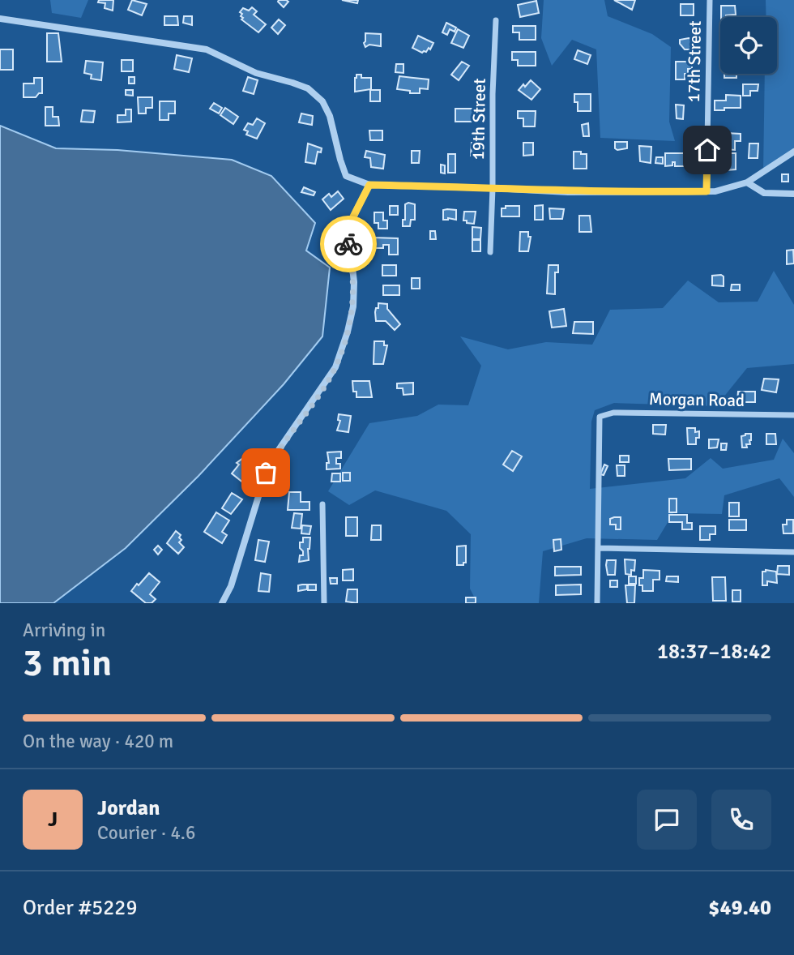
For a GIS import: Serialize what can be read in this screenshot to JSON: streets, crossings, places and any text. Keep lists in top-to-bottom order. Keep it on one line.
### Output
{"streets":{"street":["17th Street","19th Street","Morgan Road"]},"page":{"heading":["3 min","Arriving in","18:37–18:42"],"panel":["Jordan","Courier · 4.6","Order #5229","$49.40"],"bar":"On the way · 420 m","round":"J"}}
